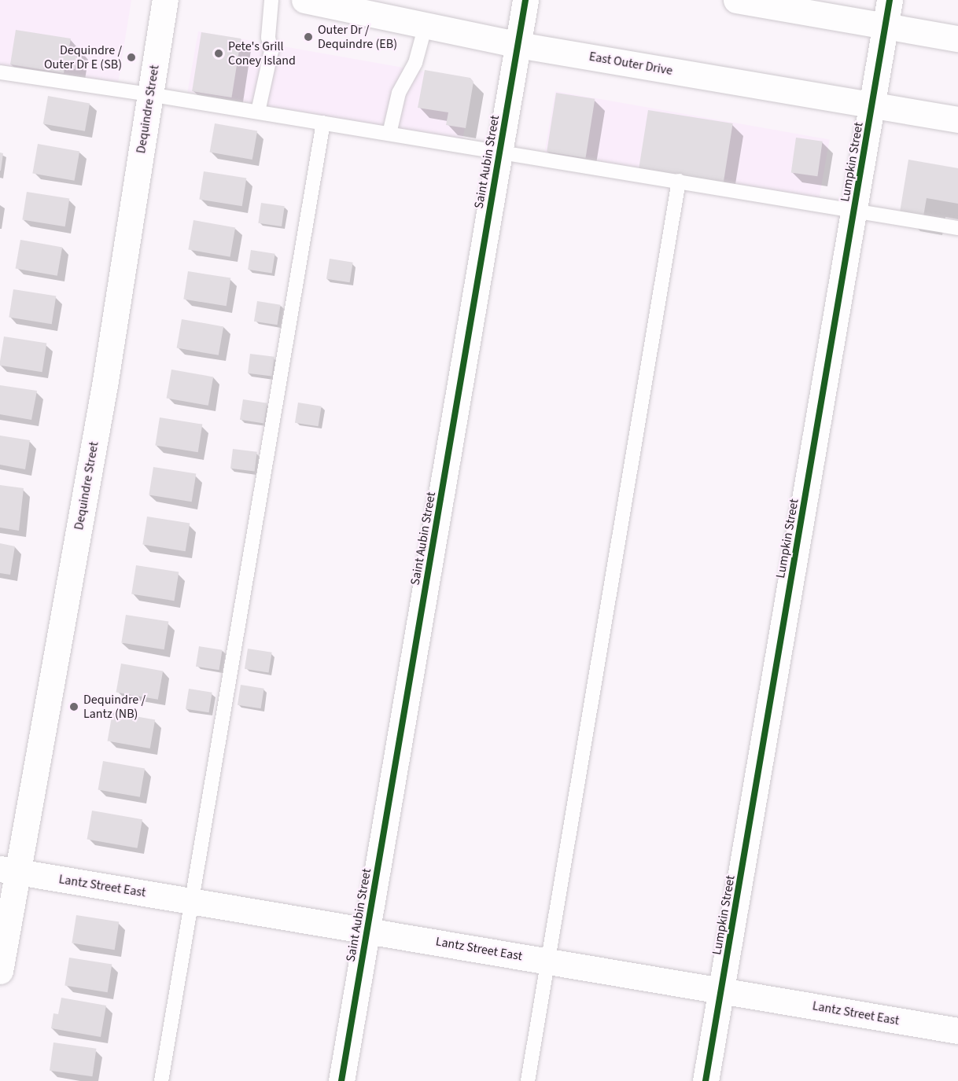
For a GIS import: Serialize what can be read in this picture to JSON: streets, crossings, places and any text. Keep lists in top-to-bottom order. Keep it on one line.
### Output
{"streets":{"street":["East Outer Drive","Dequindre Street","Saint Aubin Street","Lumpkin Street","Lantz Street East"]},"crossings":[["East Outer Drive","Saint Aubin Street"],["East Outer Drive","Lumpkin Street"],["Dequindre Street","Lantz Street East"],["Saint Aubin Street","Lantz Street East"],["Lumpkin Street","Lantz Street East"]],"places":["Outer Dr / Dequindre (EB)","Pete's Grill Coney Island","Dequindre / Outer Dr E (SB)","Dequindre / Lantz (NB)"]}
